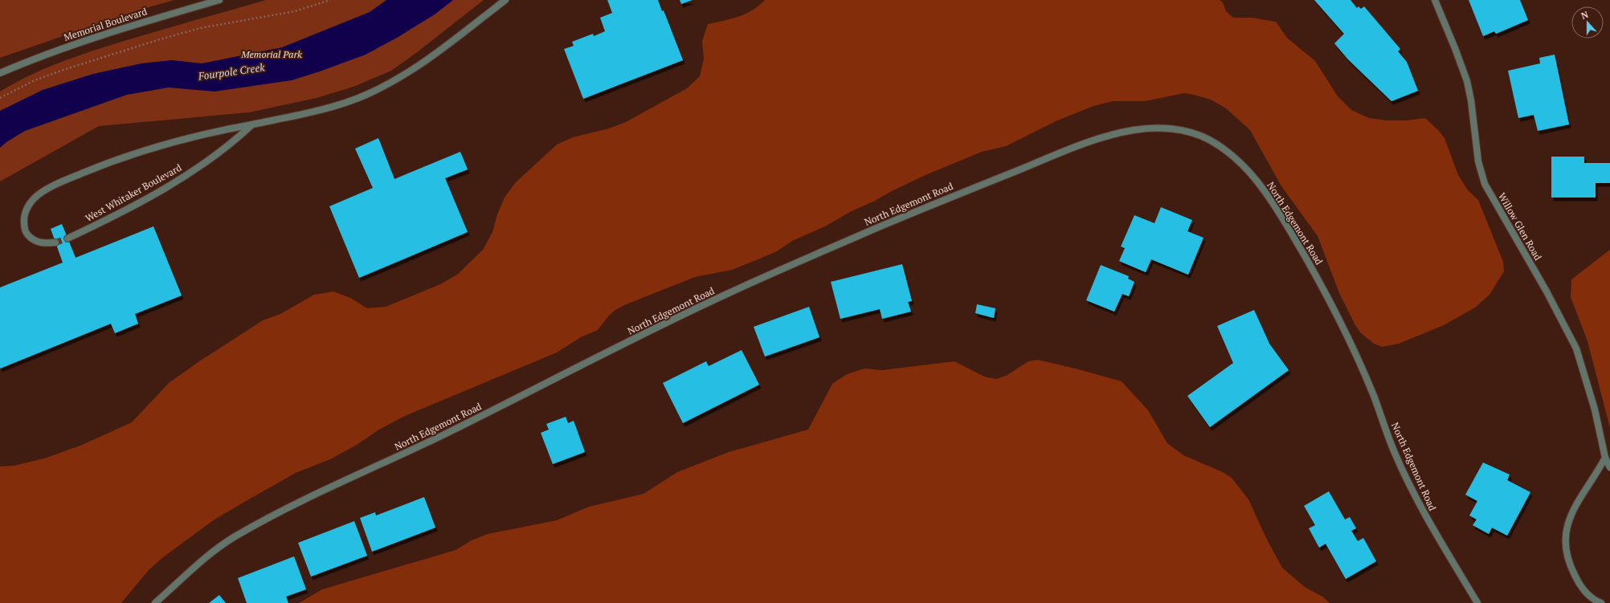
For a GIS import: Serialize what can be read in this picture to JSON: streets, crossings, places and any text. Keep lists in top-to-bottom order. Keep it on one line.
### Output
{"streets":{"street":["Memorial Boulevard","West Whitaker Boulevard","North Edgemont Road","Willow Glen Road"]},"water":["Fourpole Creek"],"parks":["Memorial Park"],"north":"top"}
